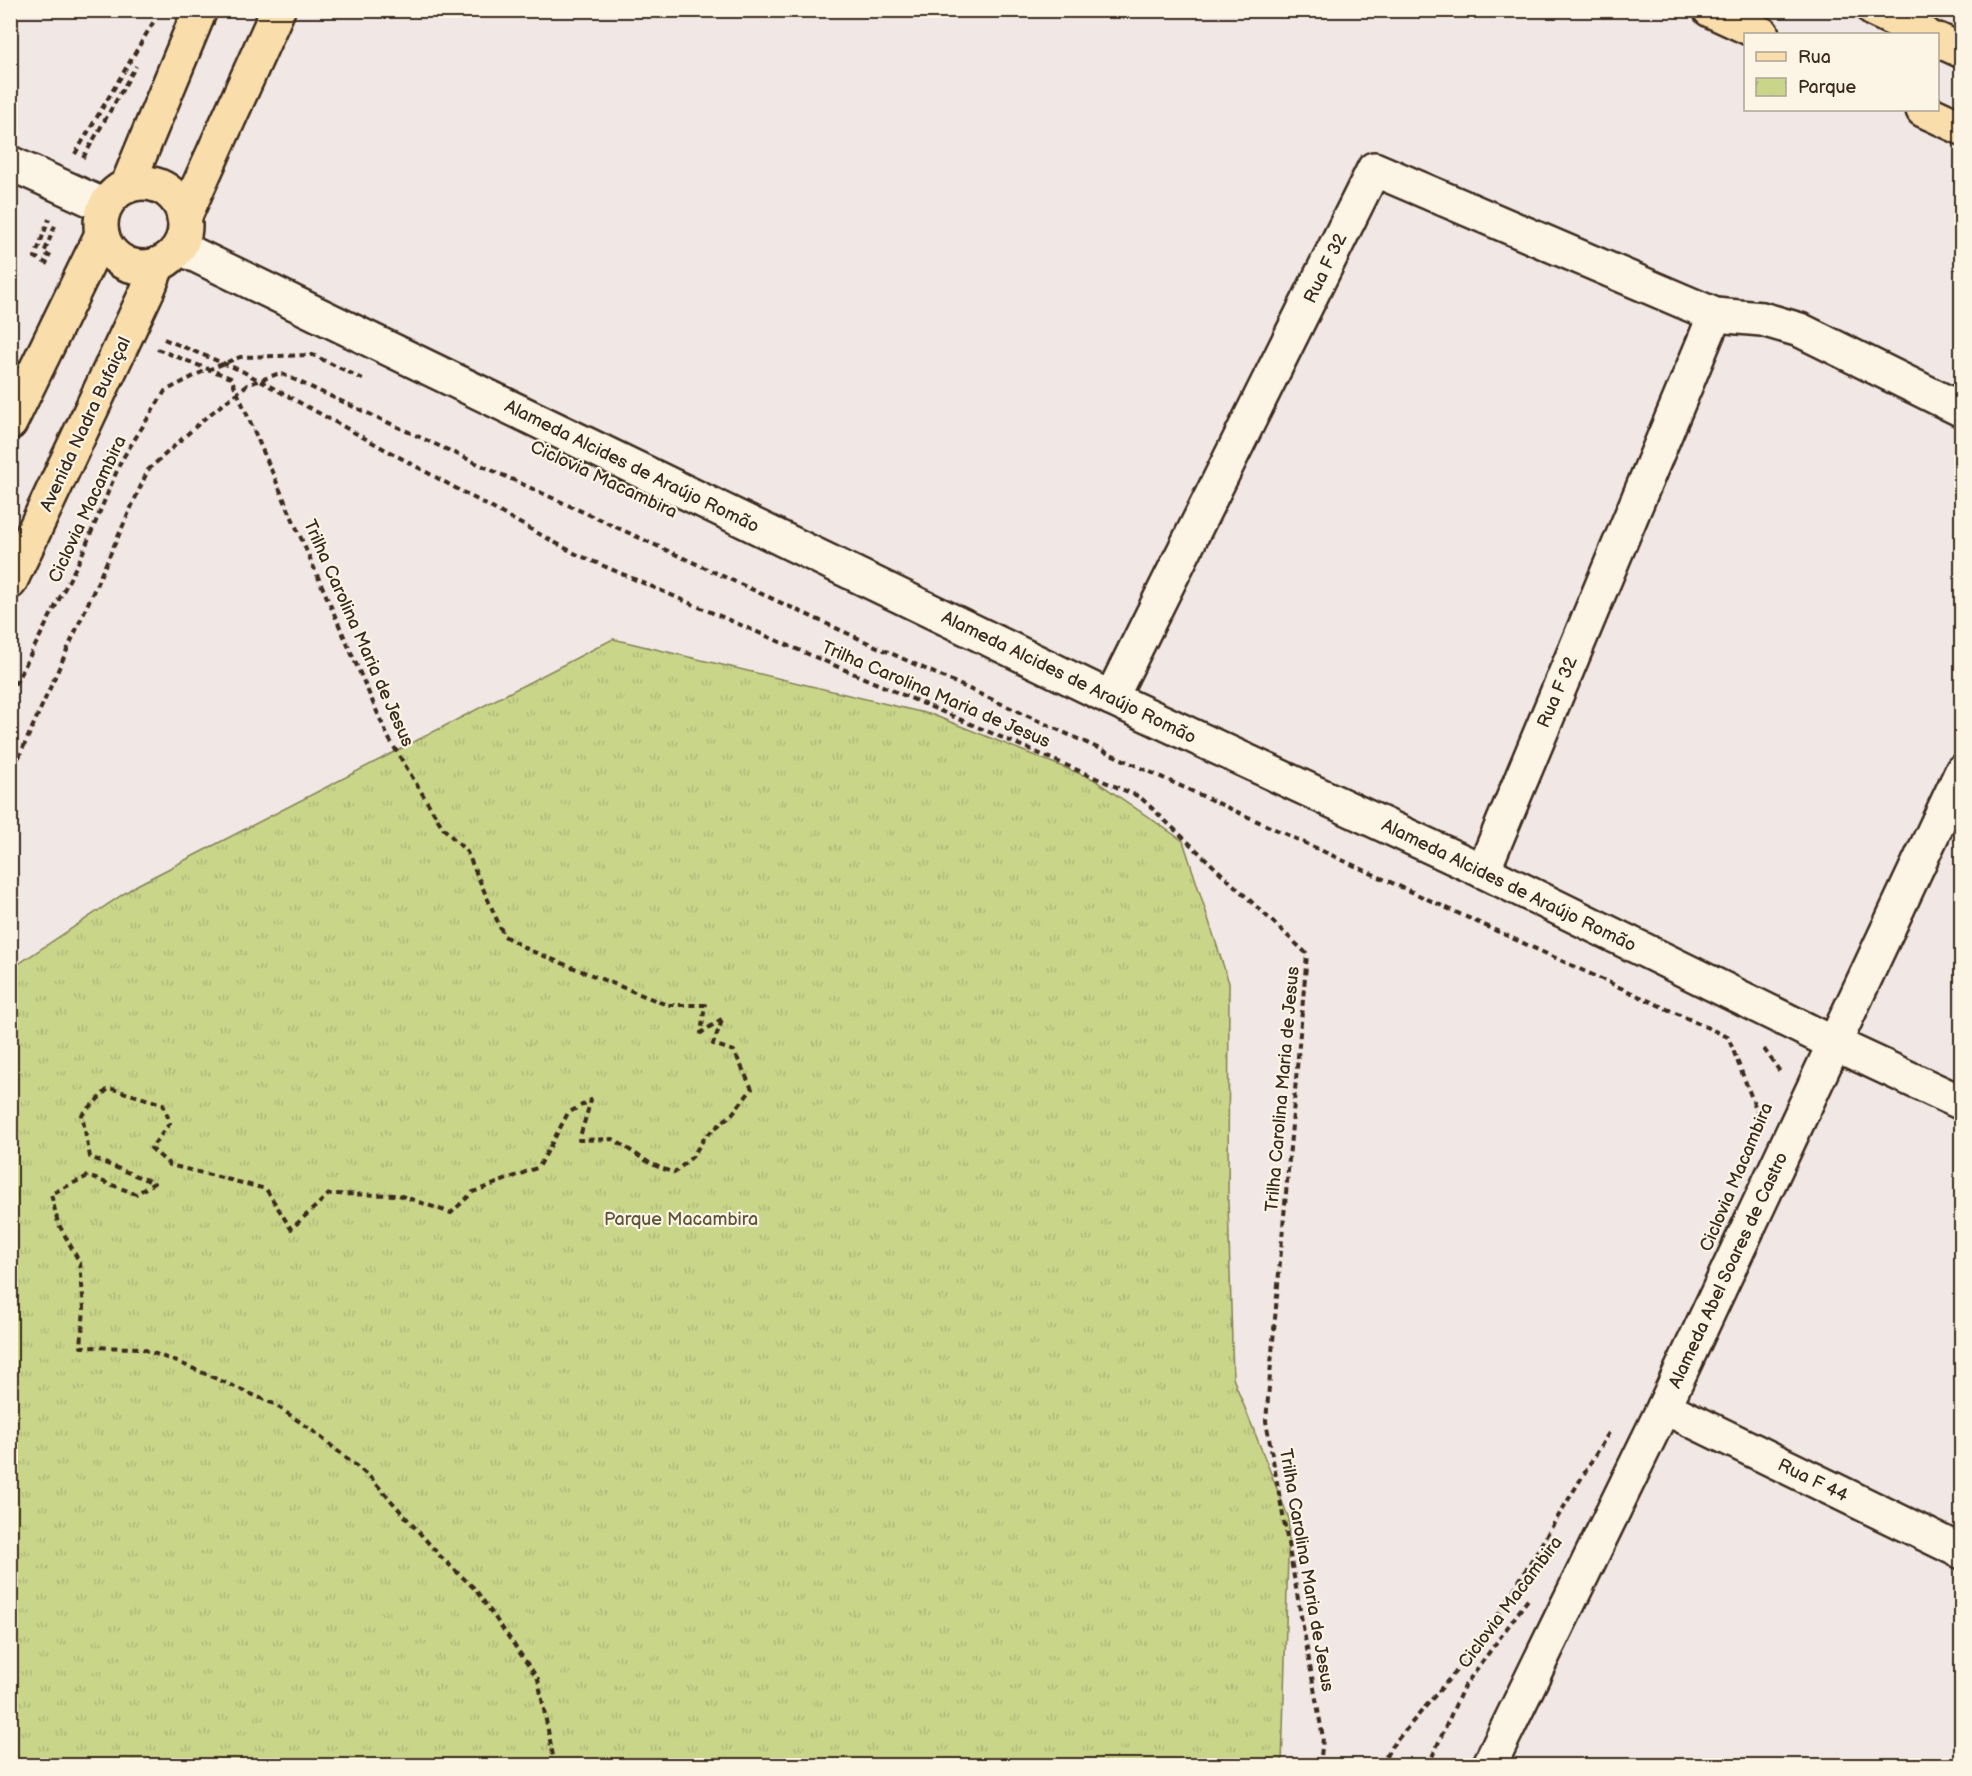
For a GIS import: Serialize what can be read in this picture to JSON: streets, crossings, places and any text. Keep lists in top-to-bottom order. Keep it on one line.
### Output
{"streets":{"main road":["Avenida Nadra Bufaiçal"],"street":["Rua F 32","Alameda Alcides de Araújo Romão","Alameda Abel Soares de Castro","Rua F 44"],"path":["Ciclovia Macambira","Trilha Carolina Maria de Jesus"]},"crossings":[["Rua F 32","Alameda Alcides de Araújo Romão"],["Avenida Nadra Bufaiçal","Alameda Alcides de Araújo Romão"],["Alameda Alcides de Araújo Romão","Alameda Abel Soares de Castro"],["Alameda Abel Soares de Castro","Rua F 44"]],"parks":["Parque Macambira"],"legend":["Rua","Parque"]}
